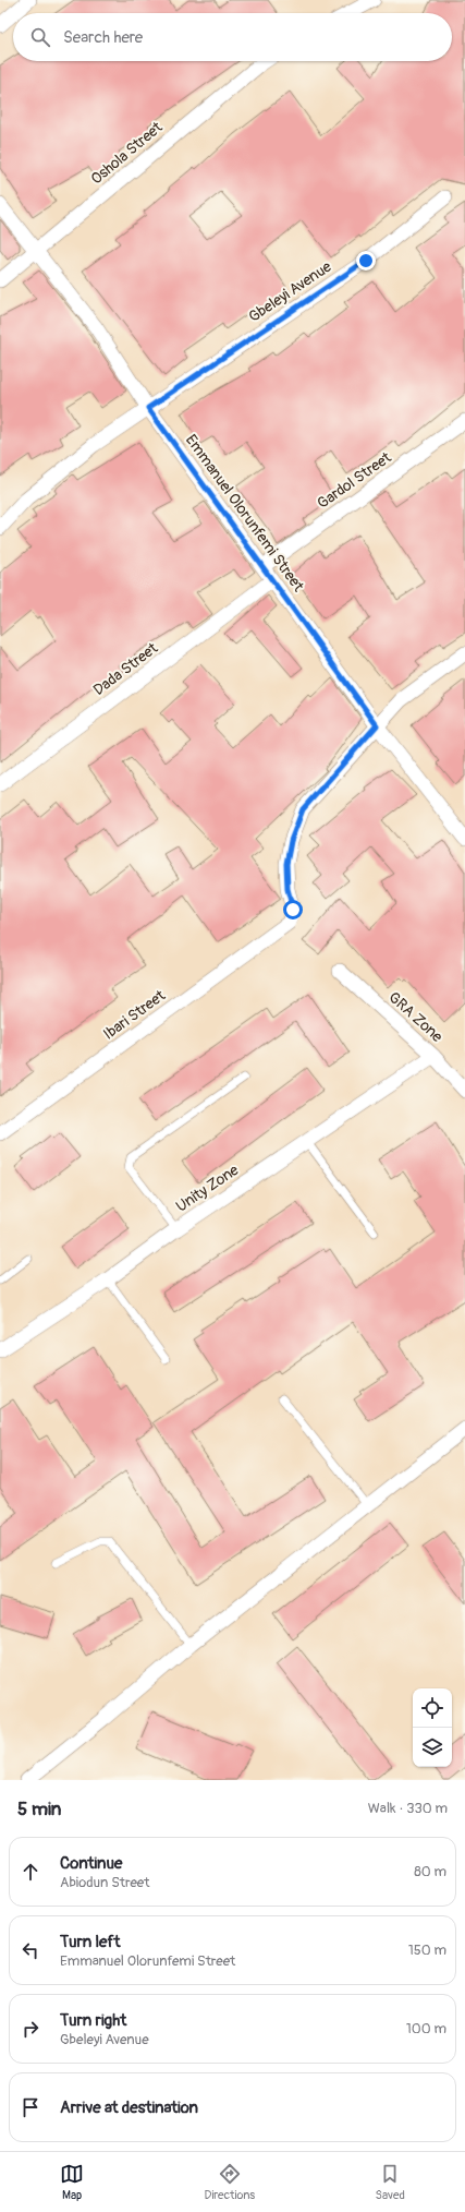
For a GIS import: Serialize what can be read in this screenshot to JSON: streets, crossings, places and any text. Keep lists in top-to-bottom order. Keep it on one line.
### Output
{"streets":{"street":["Oshola Street","Gbeleyi Avenue","Gardol Street","Emmanuel Olorunfemi Street","Dada Street","Ibari Street","GRA Zone","Unity Zone"]},"crossings":[["Oshola Street","Emmanuel Olorunfemi Street"],["Gbeleyi Avenue","Emmanuel Olorunfemi Street"],["Gardol Street","Emmanuel Olorunfemi Street"],["Emmanuel Olorunfemi Street","Dada Street"],["Emmanuel Olorunfemi Street","Ibari Street"],["GRA Zone","Unity Zone"]],"page":{"search":"Search here","heading":["5 min","Walk · 330 m"],"list":[["Continue","Abiodun Street","80 m"],["Turn left","Emmanuel Olorunfemi Street","150 m"],["Turn right","Gbeleyi Avenue","100 m"],"Arrive at destination"],"nav":["Map","Directions","Saved"]}}
